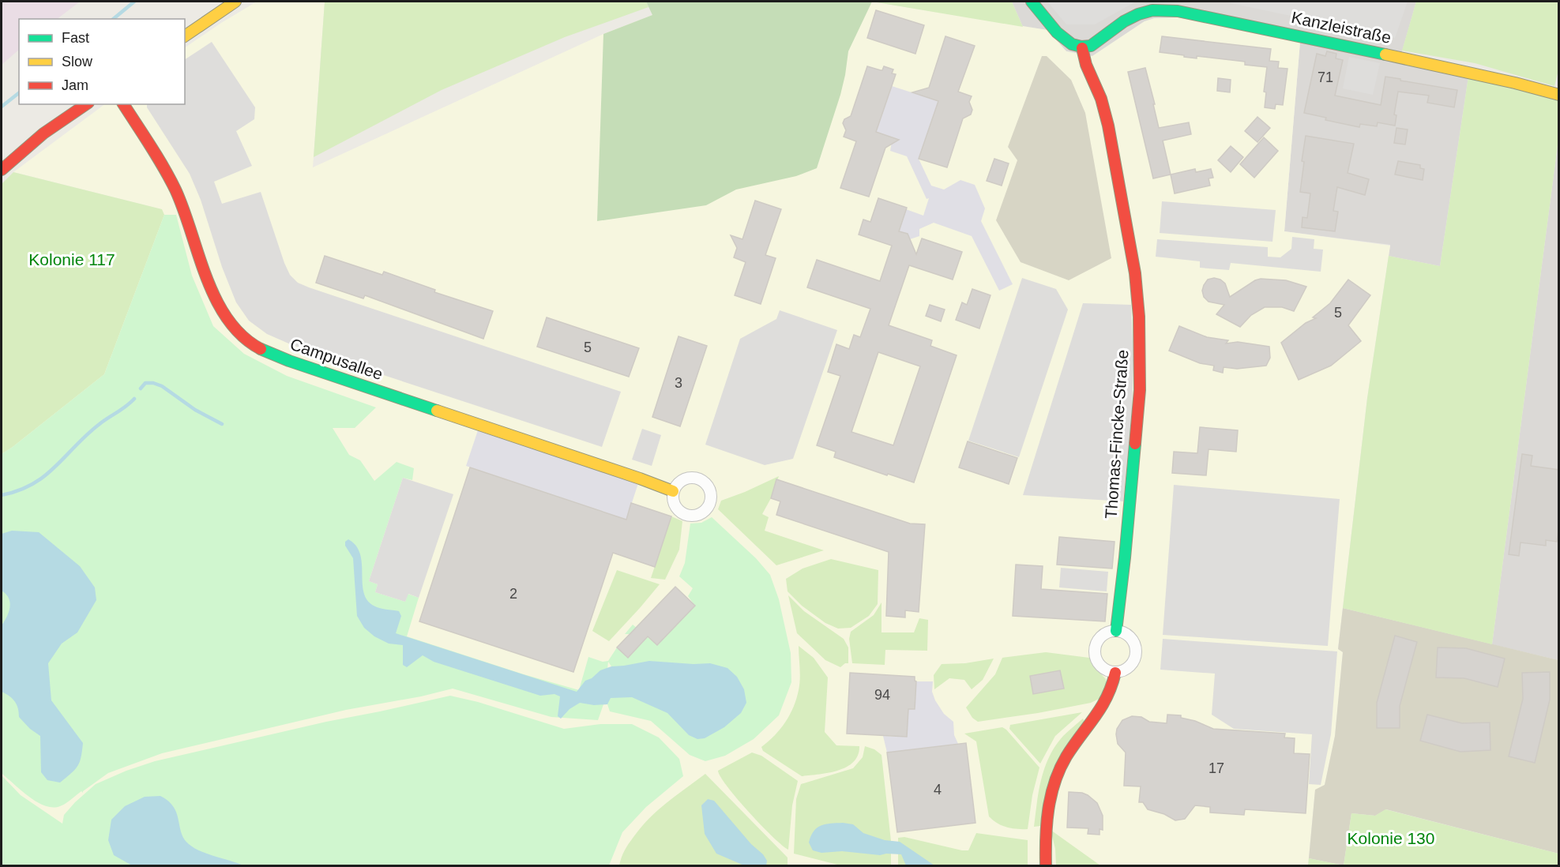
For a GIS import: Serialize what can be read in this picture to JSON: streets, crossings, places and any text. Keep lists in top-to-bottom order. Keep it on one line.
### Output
{"streets":{"street":["Kanzleistraße","Campusallee","Thomas-Fincke-Straße"]},"crossings":[["Kanzleistraße","Thomas-Fincke-Straße"]],"parks":["Kolonie 117","Kolonie 130"],"house_numbers":["71","5","5","3","2","94","17","4"],"legend":["Fast","Slow","Jam"]}
